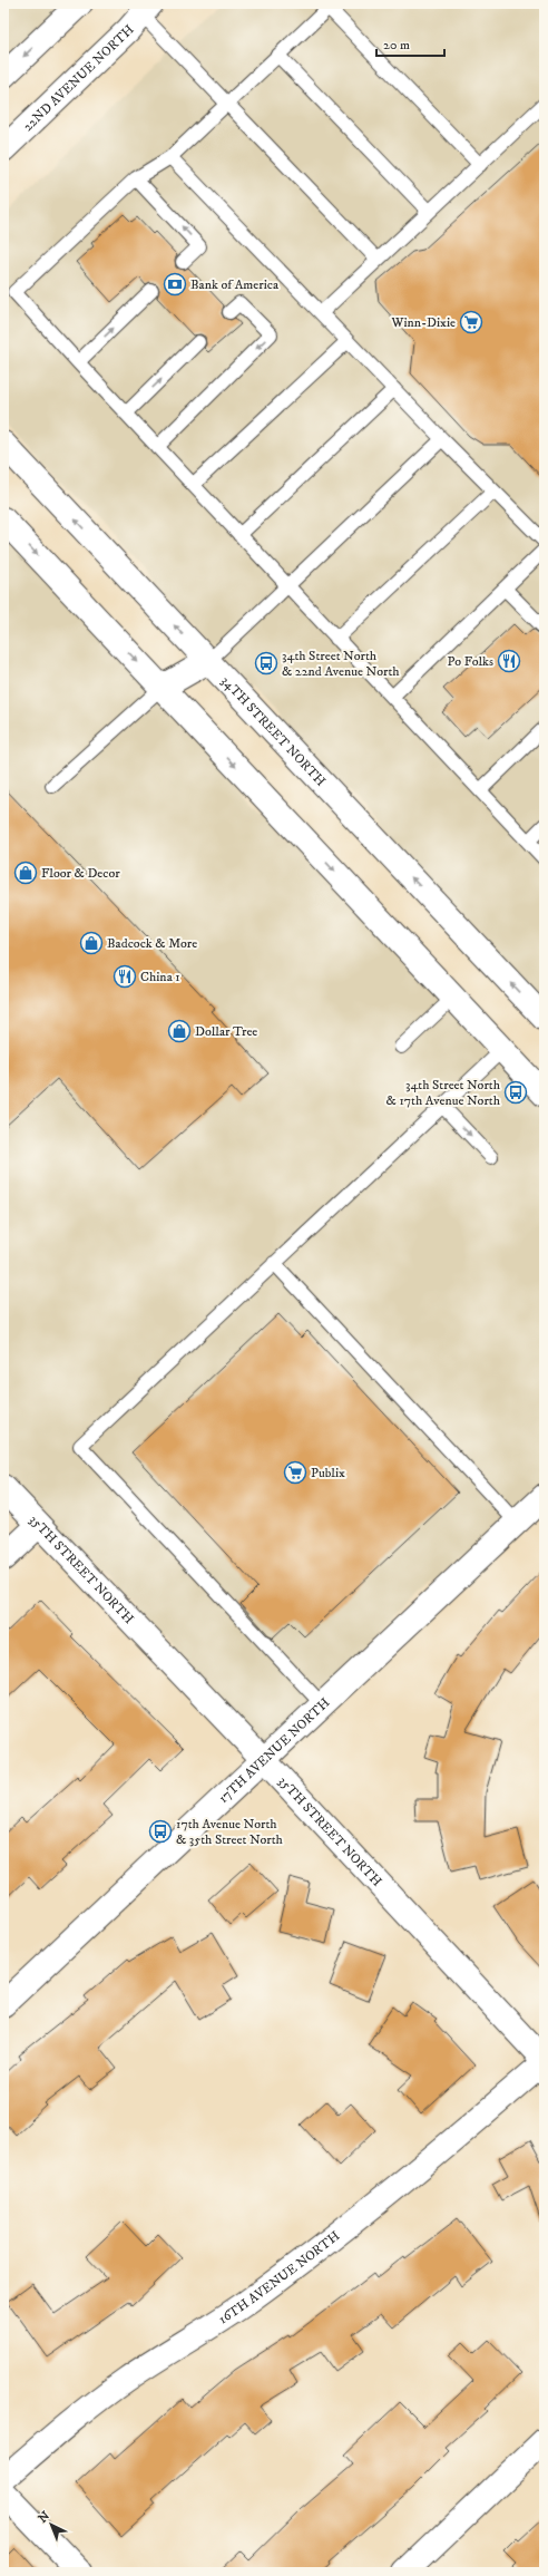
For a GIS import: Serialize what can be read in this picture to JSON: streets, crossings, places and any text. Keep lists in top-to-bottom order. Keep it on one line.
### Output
{"streets":{"main road":["22ND AVENUE NORTH","34TH STREET NORTH","35TH STREET NORTH","17TH AVENUE NORTH","16TH AVENUE NORTH"]},"crossings":[["35TH STREET NORTH","17TH AVENUE NORTH"],["35TH STREET NORTH","16TH AVENUE NORTH"]],"places":{"bank":["Bank of America"],"supermarket":["Winn-Dixie","Publix"],"restaurant":["Po Folks","China 1"],"bus stop":["34th Street North & 22nd Avenue North","34th Street North & 17th Avenue North","17th Avenue North & 35th Street North"],"shop":["Floor & Decor","Badcock & More","Dollar Tree"]},"scale_bar":"20 m","north":"top left"}
